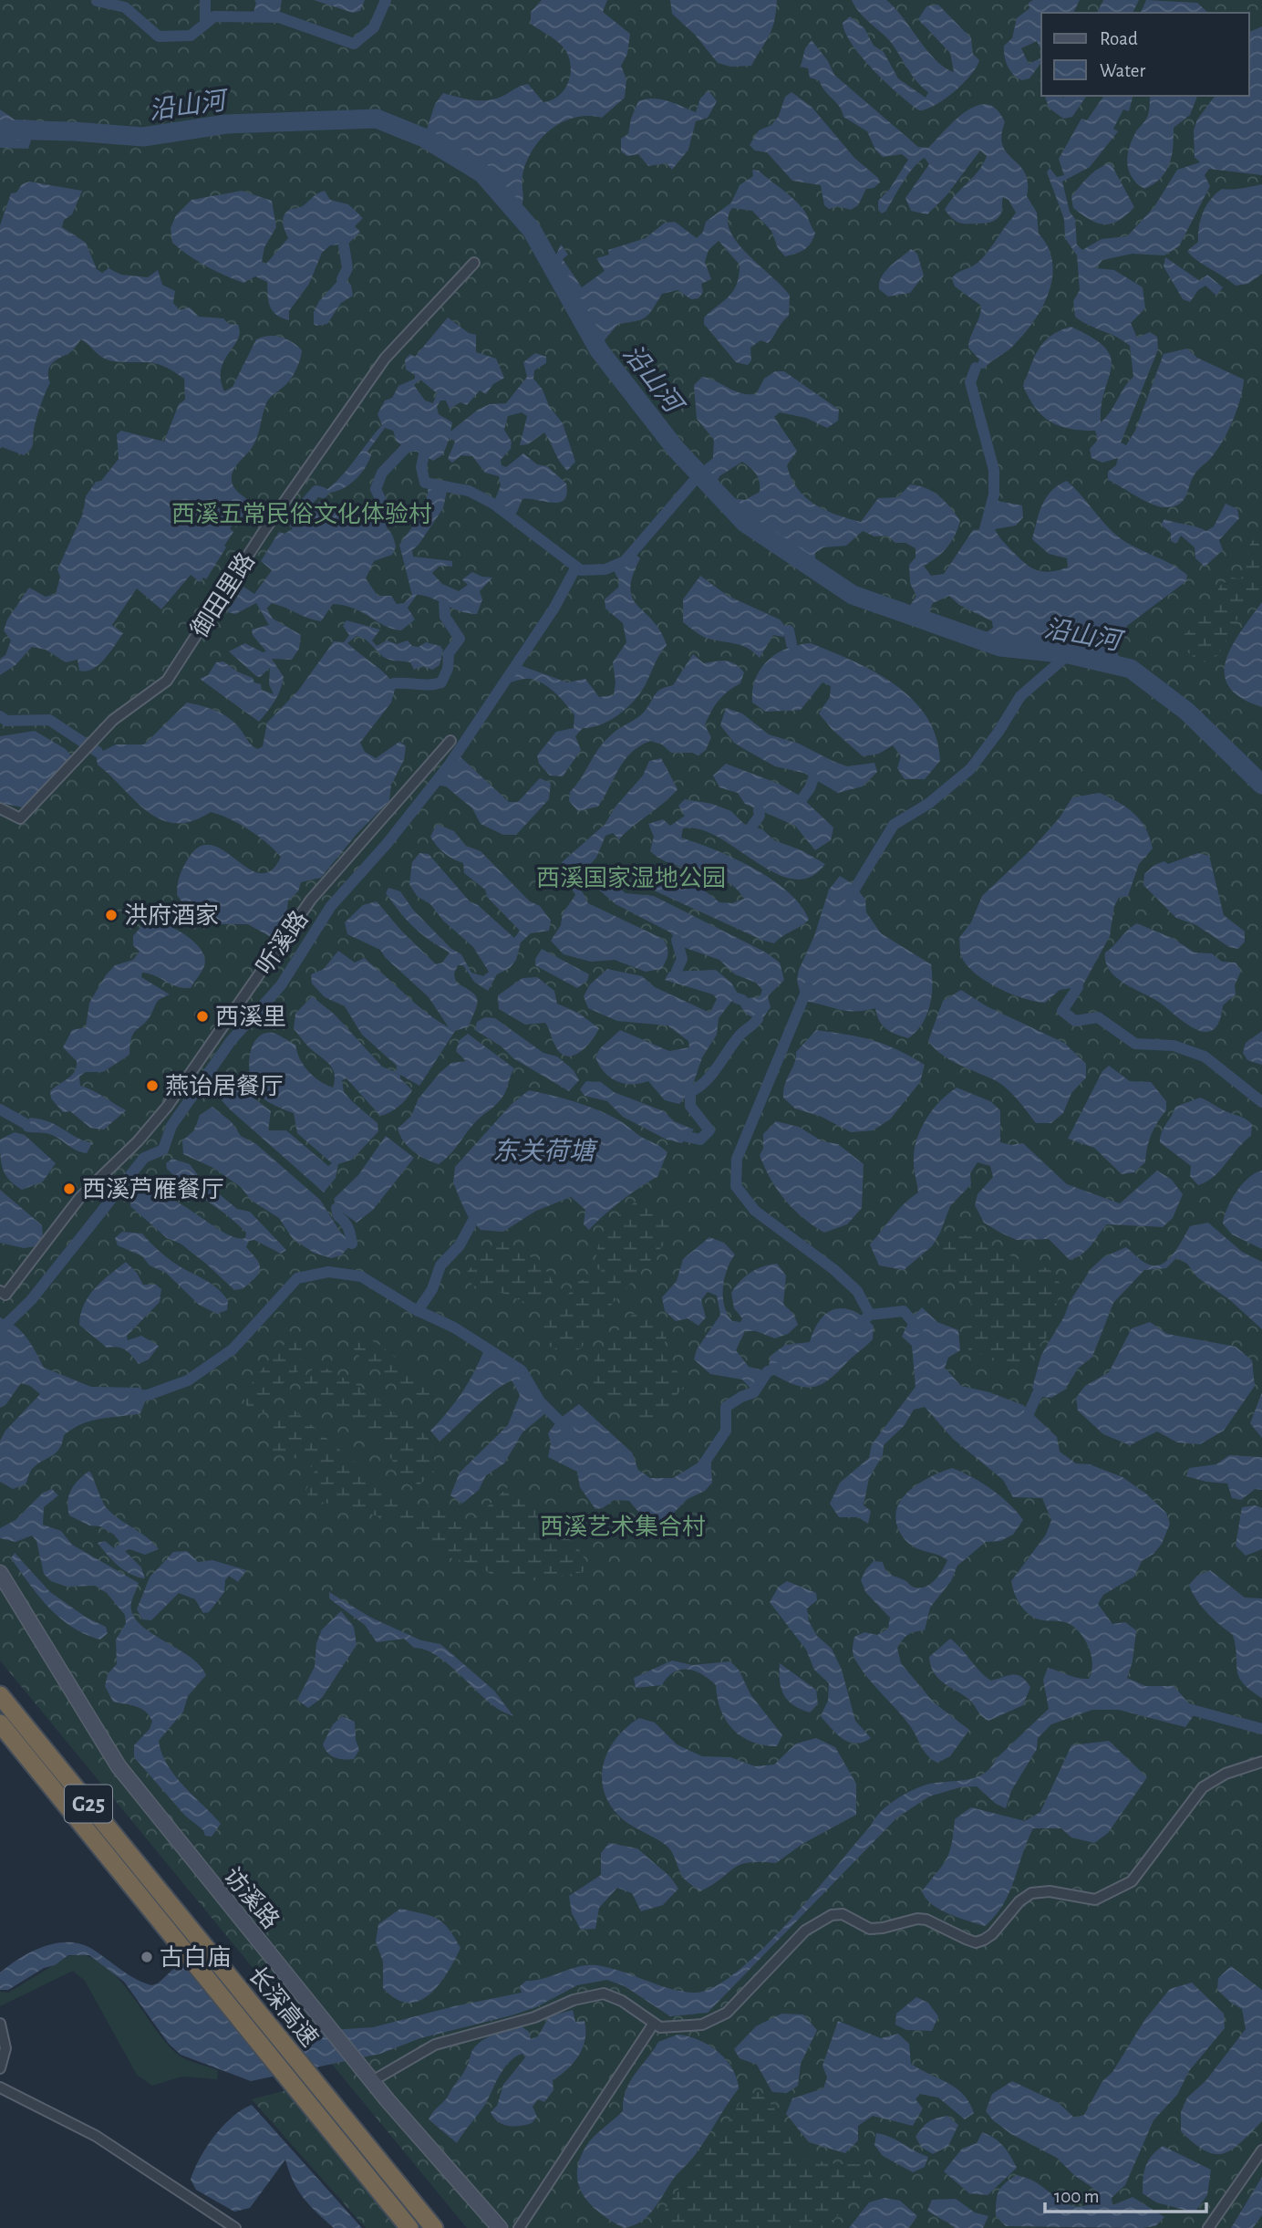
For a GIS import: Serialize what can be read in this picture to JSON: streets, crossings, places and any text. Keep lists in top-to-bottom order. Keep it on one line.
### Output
{"streets":{"highway":["G25","长深高速"],"street":["御田里路","听溪路","访溪路"]},"water":["沿山河","东关荷塘"],"parks":["西溪五常民俗文化体验村","西溪国家湿地公园","西溪艺术集合村"],"places":["洪府酒家","西溪里","燕诒居餐厅","西溪芦雁餐厅","古白庙"],"legend":["Road","Water"],"scale_bar":"100 m"}
